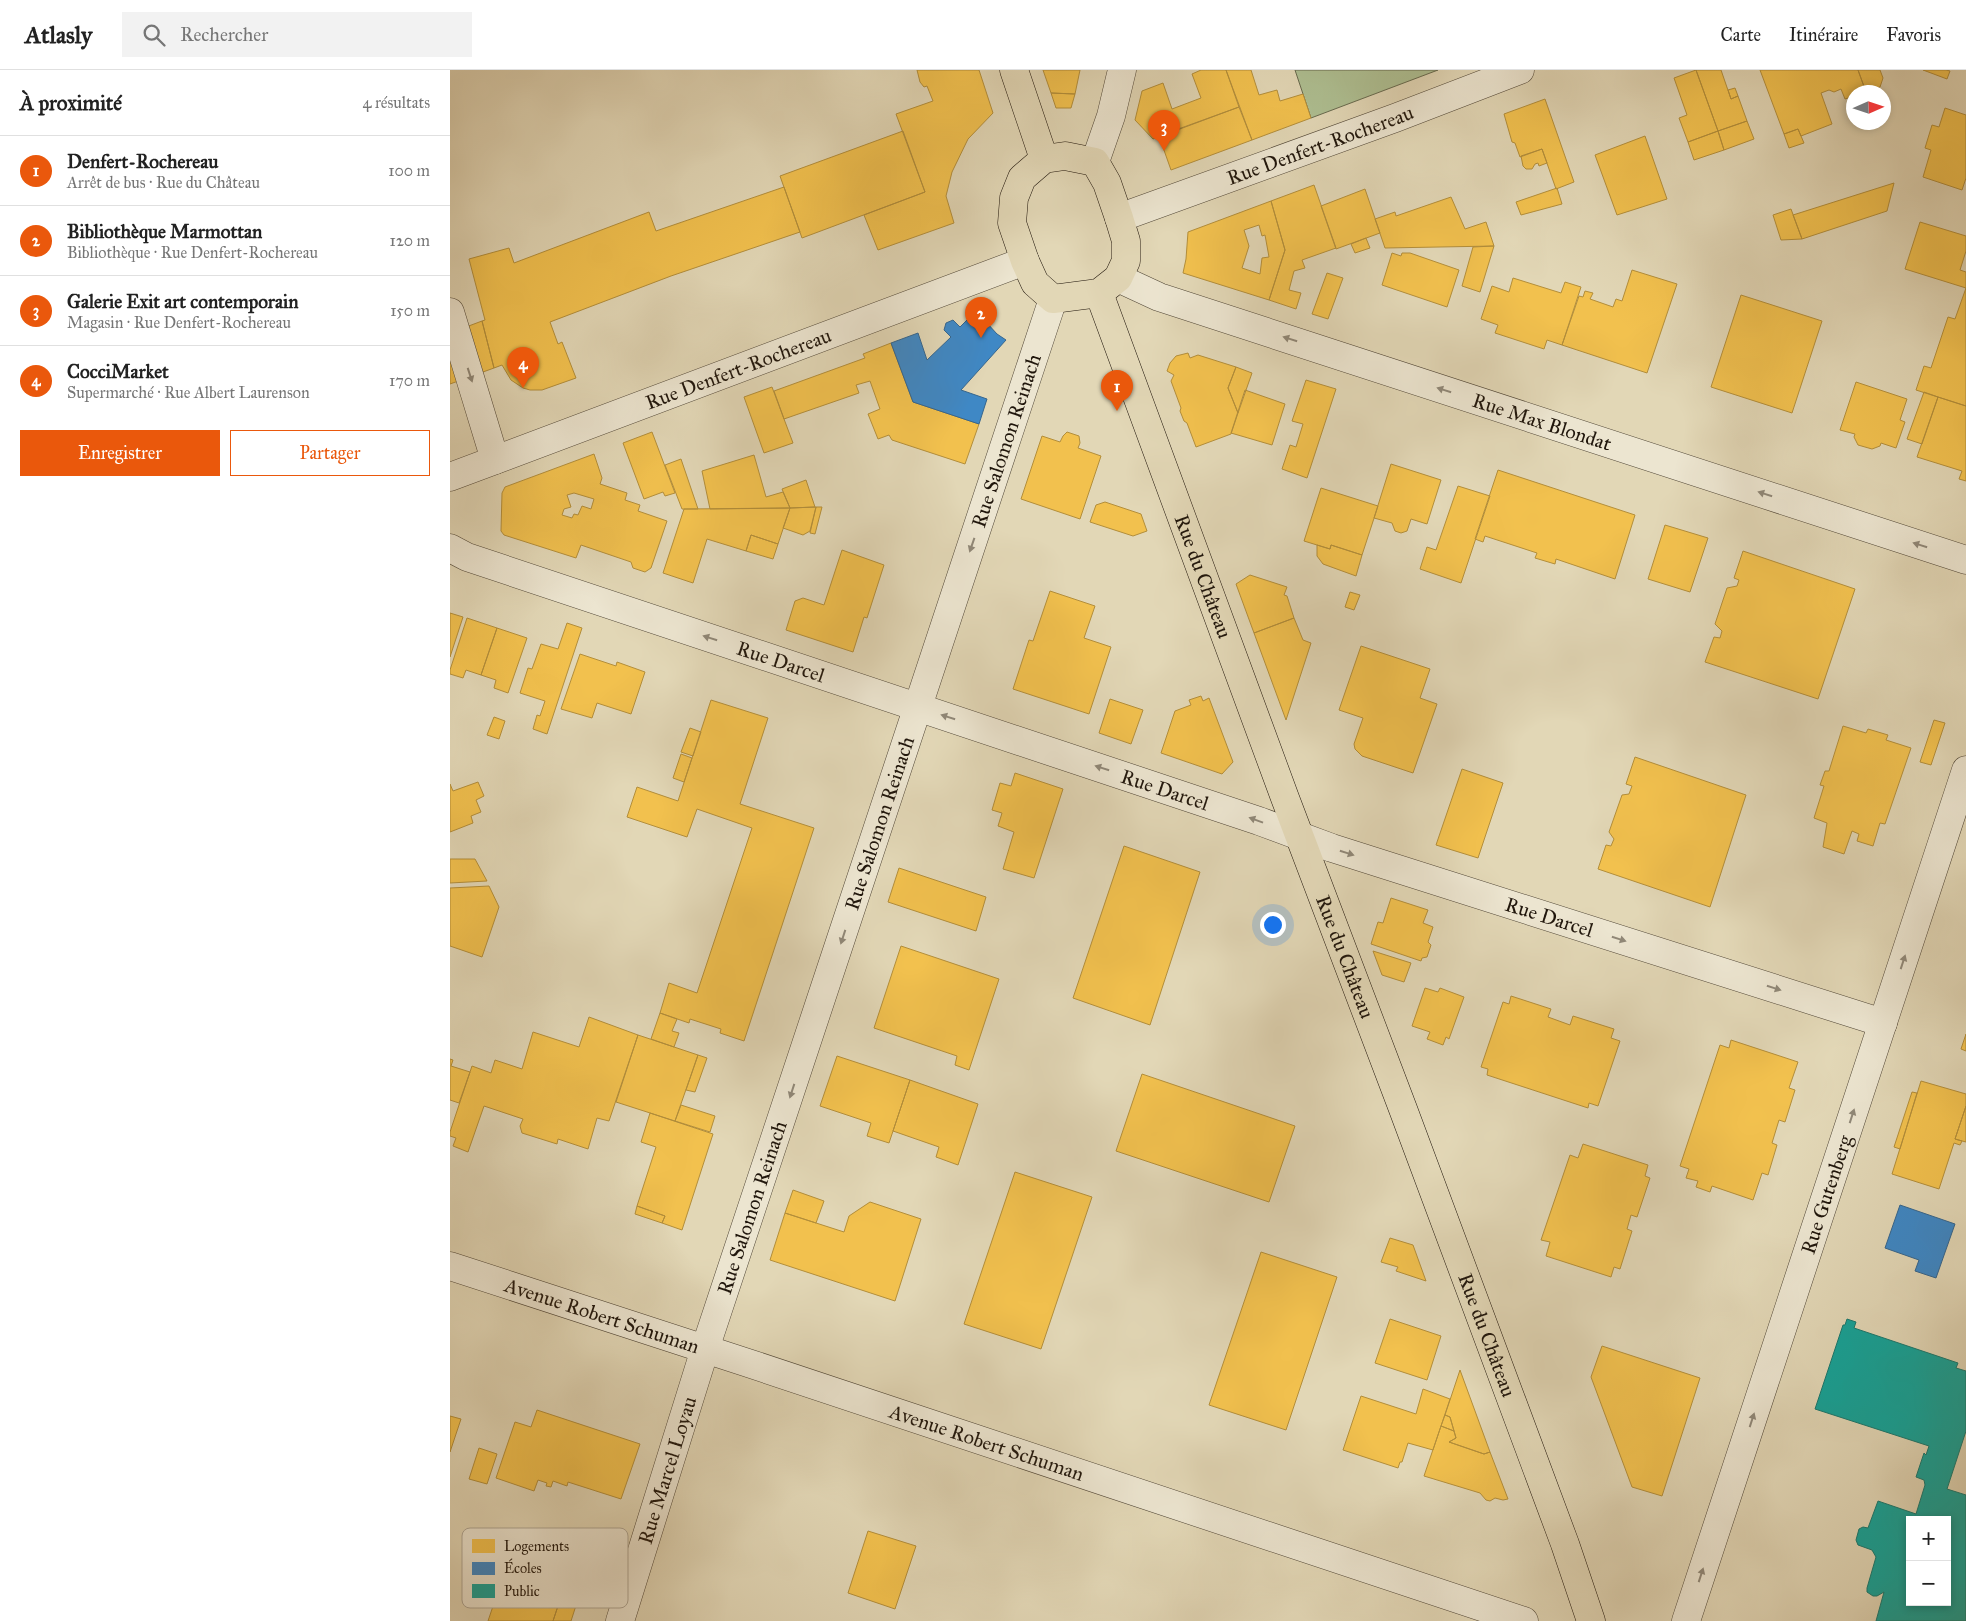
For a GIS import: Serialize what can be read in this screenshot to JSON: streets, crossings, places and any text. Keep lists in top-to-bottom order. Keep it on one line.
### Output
{"streets":{"main road":["Rue du Château"],"street":["Rue Denfert-Rochereau","Rue Max Blondat","Rue Salomon Reinach","Rue Darcel","Rue Gutenberg","Avenue Robert Schuman","Rue Marcel Loyau"]},"crossings":[["Rue Denfert-Rochereau","Rue Max Blondat"],["Rue Denfert-Rochereau","Rue Salomon Reinach"],["Rue Denfert-Rochereau","Rue du Château"],["Rue Max Blondat","Rue Salomon Reinach"],["Rue Max Blondat","Rue du Château"],["Rue Salomon Reinach","Rue du Château"],["Rue Salomon Reinach","Rue Darcel"],["Rue Salomon Reinach","Avenue Robert Schuman"],["Rue Salomon Reinach","Rue Marcel Loyau"],["Rue du Château","Rue Darcel"],["Rue Darcel","Rue Gutenberg"],["Avenue Robert Schuman","Rue Marcel Loyau"]],"one_way":["Rue Max Blondat","Rue Salomon Reinach","Rue Gutenberg"],"legend":["Logements","Écoles","Public"],"north":"right","page":{"header":"Atlasly","search":"Rechercher","nav":["Carte","Itinéraire","Favoris"],"heading":["À proximité","4 résultats"],"pins":["3","2","4","1"],"list":[{"mark":"1","name":"Denfert-Rochereau","note":"Arrêt de bus · Rue du Château","value":"100 m"},{"mark":"2","name":"Bibliothèque Marmottan","note":"Bibliothèque · Rue Denfert-Rochereau","value":"120 m"},{"mark":"3","name":"Galerie Exit art contemporain","note":"Magasin · Rue Denfert-Rochereau","value":"150 m"},{"mark":"4","name":"CocciMarket","note":"Supermarché · Rue Albert Laurenson","value":"170 m"}],"buttons":["Enregistrer","Partager"],"map_buttons":["+","−"]}}
